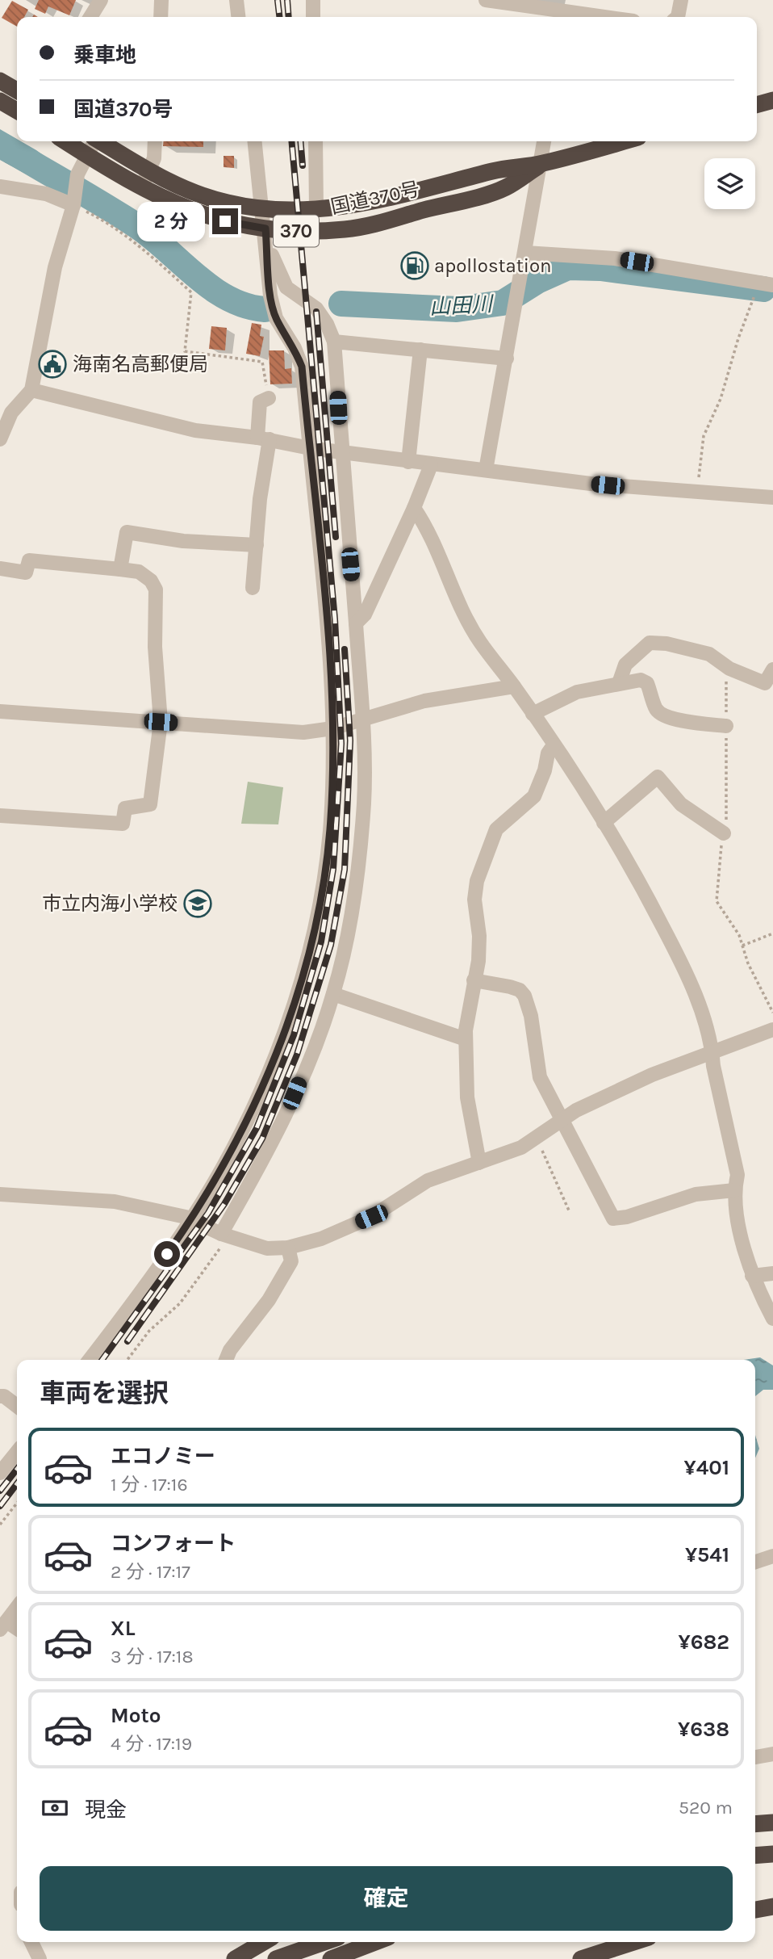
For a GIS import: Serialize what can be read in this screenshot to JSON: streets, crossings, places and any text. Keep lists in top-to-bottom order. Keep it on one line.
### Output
{"streets":{"highway":["国道370号","370"]},"water":["山田川"],"places":{"fuel station":["apollostation"],"public building":["海南名高郵便局"],"school or university":["市立内海小学校"]},"page":{"banner":["乗車地","国道370号"],"bubble":"2 分","heading":"車両を選択","list":[{"name":"エコノミー","note":"1 分 · 17:16","value":"¥401"},{"name":"コンフォート","note":"2 分 · 17:17","value":"¥541"},{"name":"XL","note":"3 分 · 17:18","value":"¥682"},{"name":"Moto","note":"4 分 · 17:19","value":"¥638"}],"pay":["現金","520 m"],"buttons":"確定"}}
